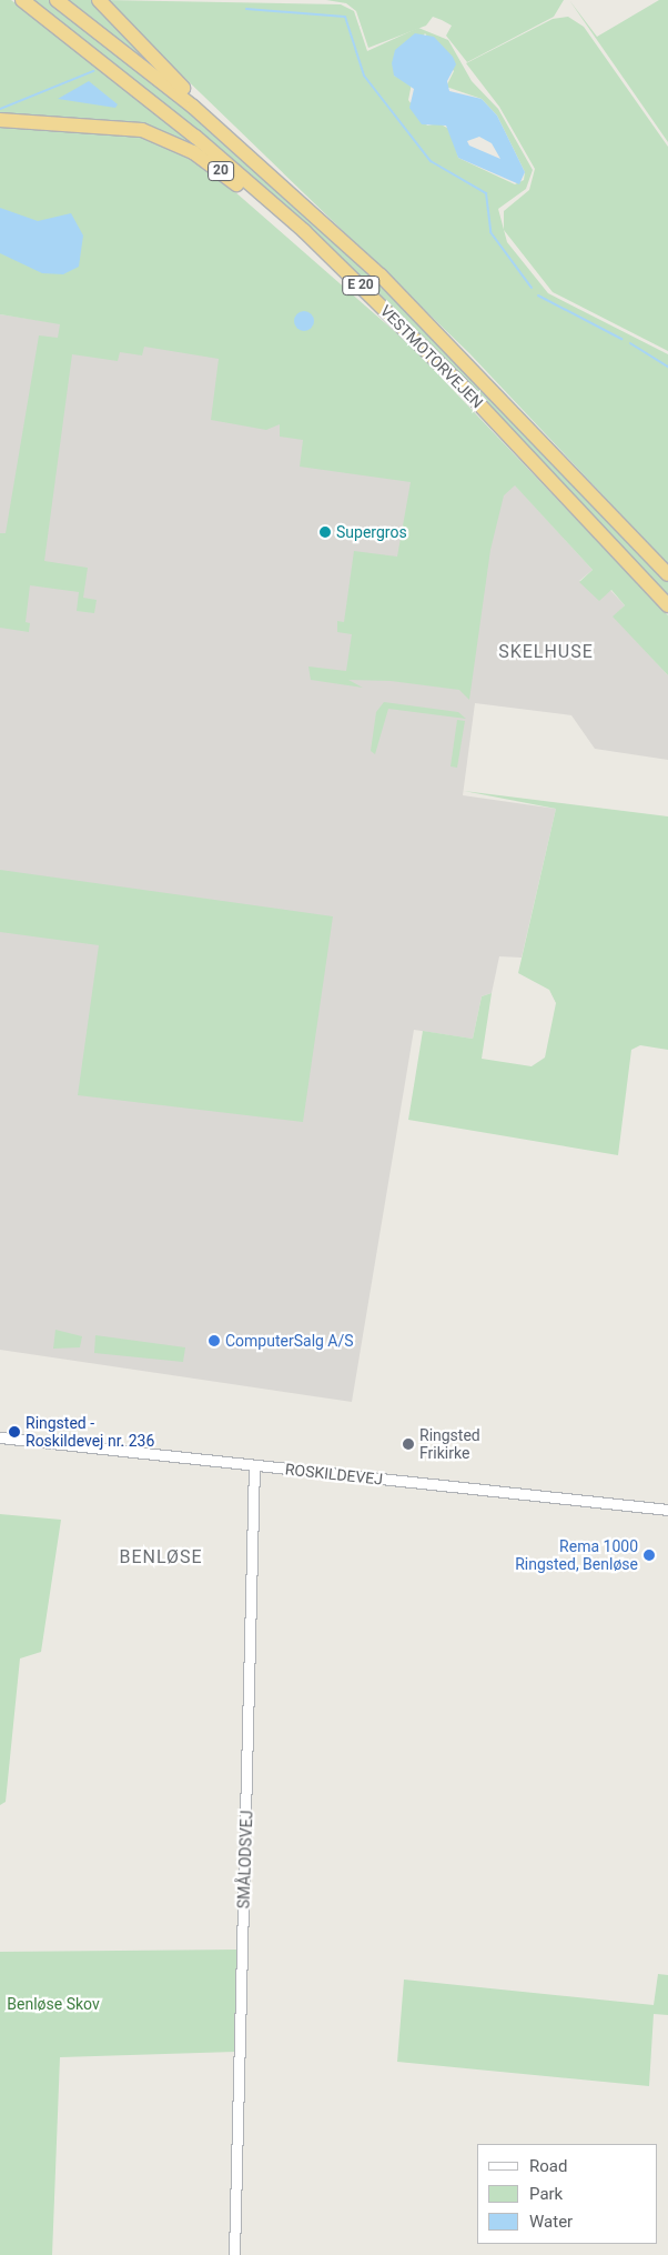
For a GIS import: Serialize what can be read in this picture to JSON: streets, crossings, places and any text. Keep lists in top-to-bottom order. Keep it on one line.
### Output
{"streets":{"highway":["20","E 20","VESTMOTORVEJEN"],"street":["ROSKILDEVEJ","SMÅLODSVEJ"]},"crossings":[["20","VESTMOTORVEJEN"],["ROSKILDEVEJ","SMÅLODSVEJ"]],"districts":["SKELHUSE","BENLØSE"],"parks":["Benløse Skov"],"places":["Supergros","ComputerSalg A/S","Ringsted - Roskildevej nr. 236","Ringsted Frikirke","Rema 1000 Ringsted, Benløse"],"legend":["Road","Park","Water"]}
